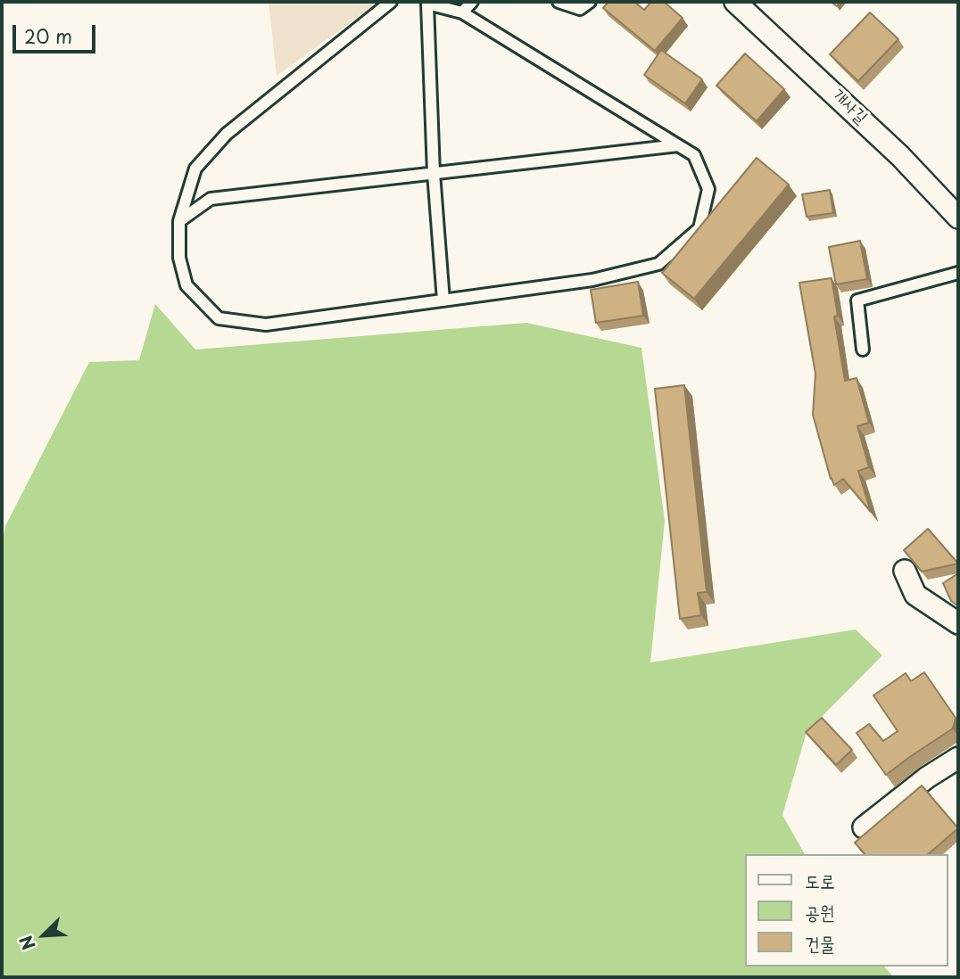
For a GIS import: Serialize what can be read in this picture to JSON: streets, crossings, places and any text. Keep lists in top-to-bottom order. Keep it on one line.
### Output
{"streets":{"street":["개사길"]},"legend":["도로","공원","건물"],"scale_bar":"20 m","north":"bottom left"}
